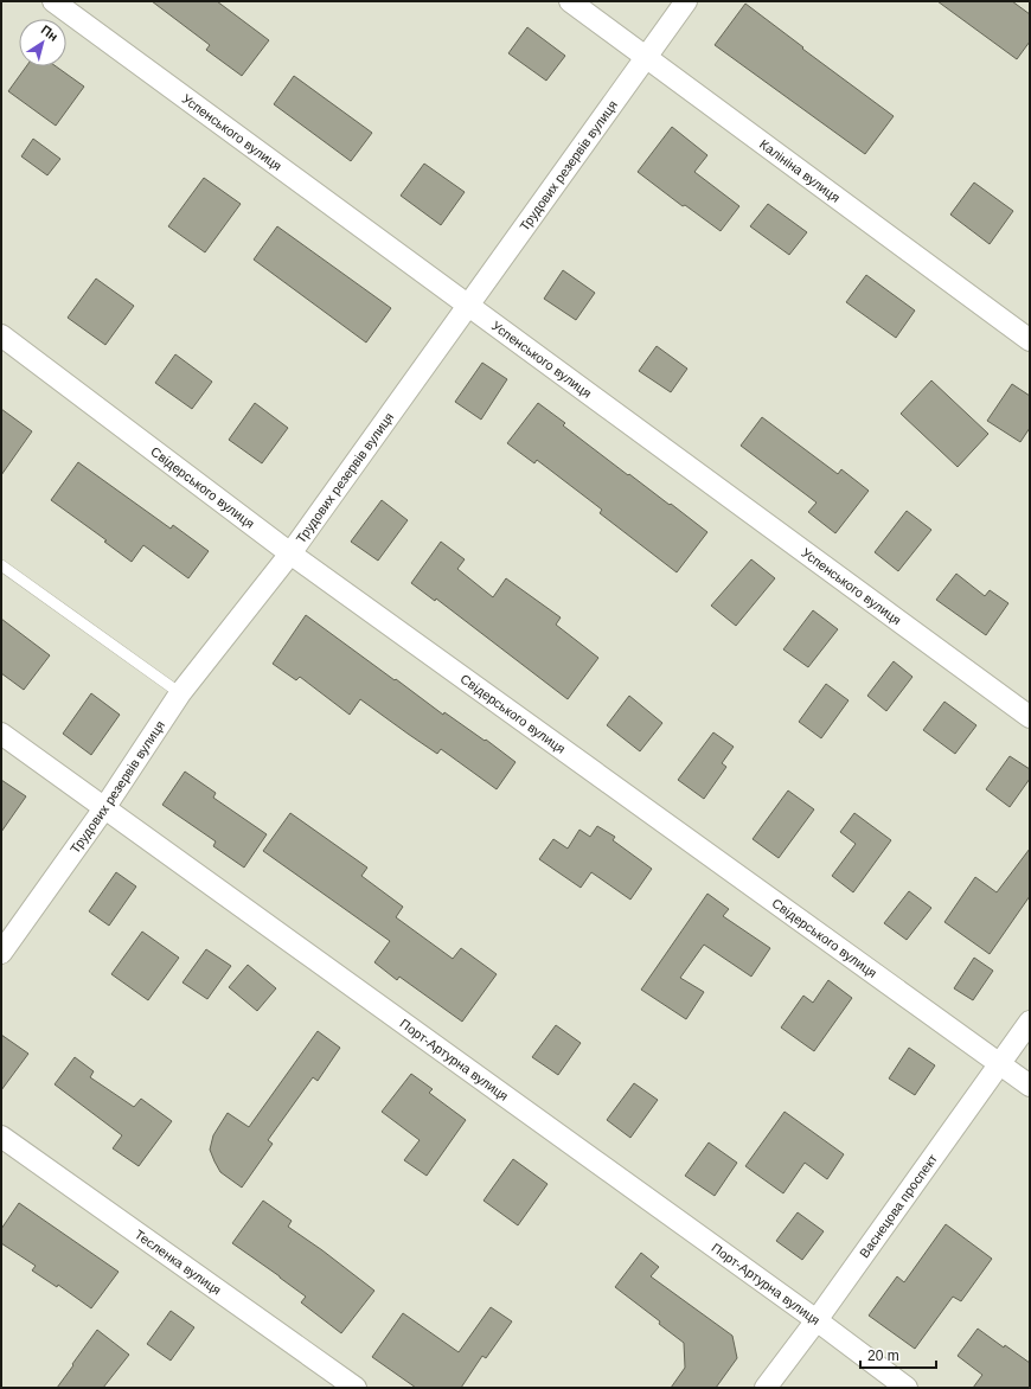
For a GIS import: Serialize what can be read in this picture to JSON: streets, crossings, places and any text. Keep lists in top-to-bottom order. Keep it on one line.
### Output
{"streets":{"street":["Успенського вулиця","Трудових резервів вулиця","Калініна вулиця","Свідерського вулиця","Порт-Артурна вулиця","Васнецова проспект","Тесленка вулиця"]},"crossings":[["Успенського вулиця","Трудових резервів вулиця"],["Трудових резервів вулиця","Калініна вулиця"],["Трудових резервів вулиця","Свідерського вулиця"],["Трудових резервів вулиця","Порт-Артурна вулиця"],["Свідерського вулиця","Васнецова проспект"],["Порт-Артурна вулиця","Васнецова проспект"]],"scale_bar":"20 m","north":"top right"}
